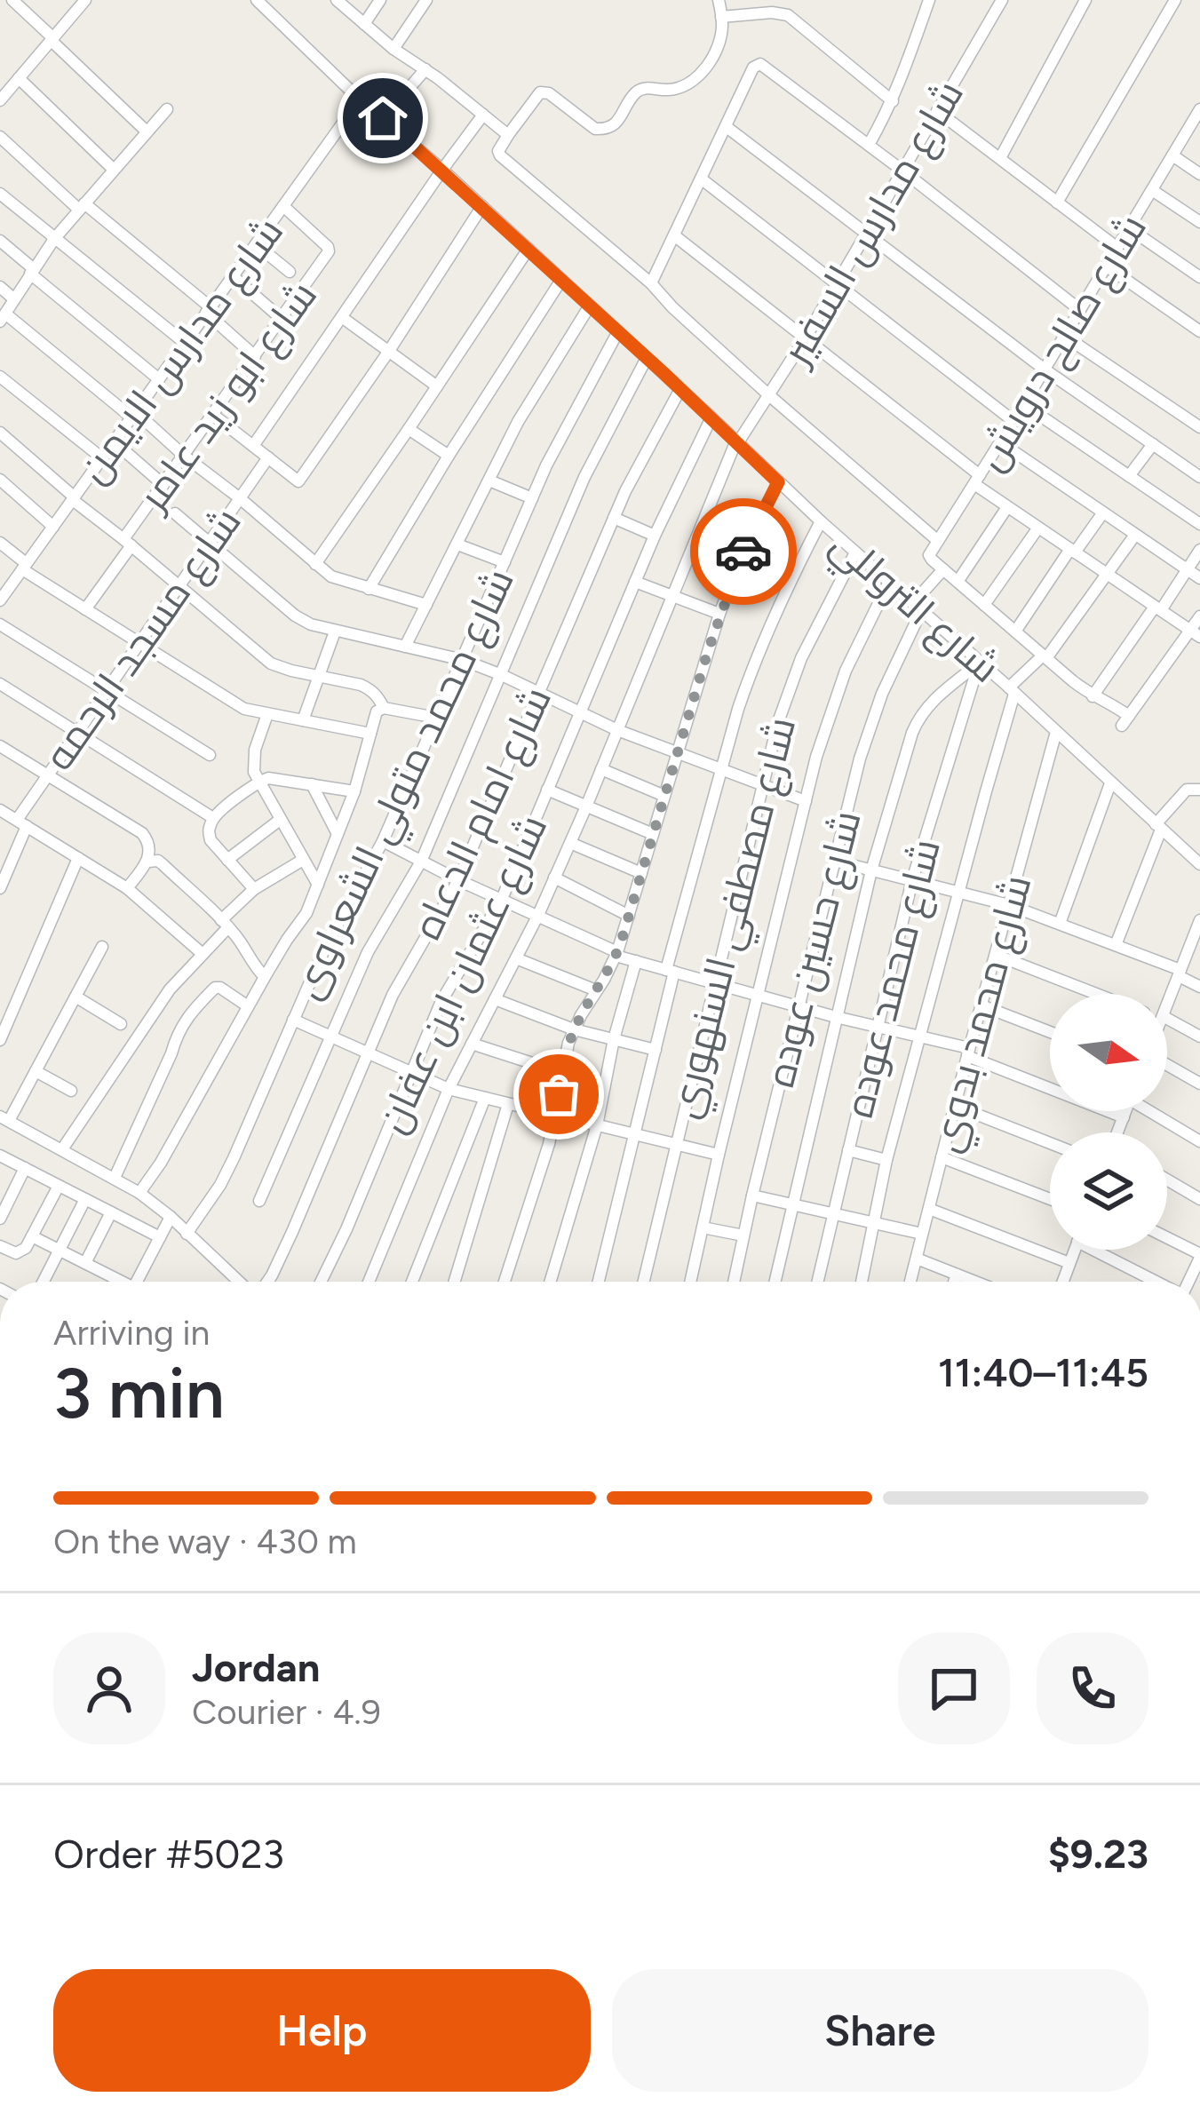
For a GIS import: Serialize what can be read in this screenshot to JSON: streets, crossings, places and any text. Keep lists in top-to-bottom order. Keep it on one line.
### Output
{"streets":{"street":["شارع مدارس السفير","شارع صالح درويش","شارع مدارس الايمن","شارع ابو زيد عامر","شارع التروللي","شارع مسجد الرحمه","شارع محمد متولي الشعراوى","شارع امام الدعاه","شارع مصطفي السنهوري","شارع حسين عوده","شارع عثمان ابن عفان","شارع محمد عوده","شارع محمد بدوي"]},"crossings":[["شارع مدارس السفير","شارع التروللي"],["شارع مدارس الايمن","شارع ابو زيد عامر"],["شارع مدارس الايمن","شارع التروللي"],["شارع التروللي","شارع محمد متولي الشعراوى"],["شارع التروللي","شارع امام الدعاه"],["شارع التروللي","شارع مصطفي السنهوري"],["شارع التروللي","شارع حسين عوده"],["شارع التروللي","شارع عثمان ابن عفان"],["شارع التروللي","شارع محمد عوده"],["شارع التروللي","شارع محمد بدوي"]],"north":"right","page":{"heading":["3 min","Arriving in","11:40–11:45"],"panel":["Jordan","Courier · 4.9","Order #5023","$9.23"],"bar":"On the way · 430 m","buttons":["Help","Share"]}}
